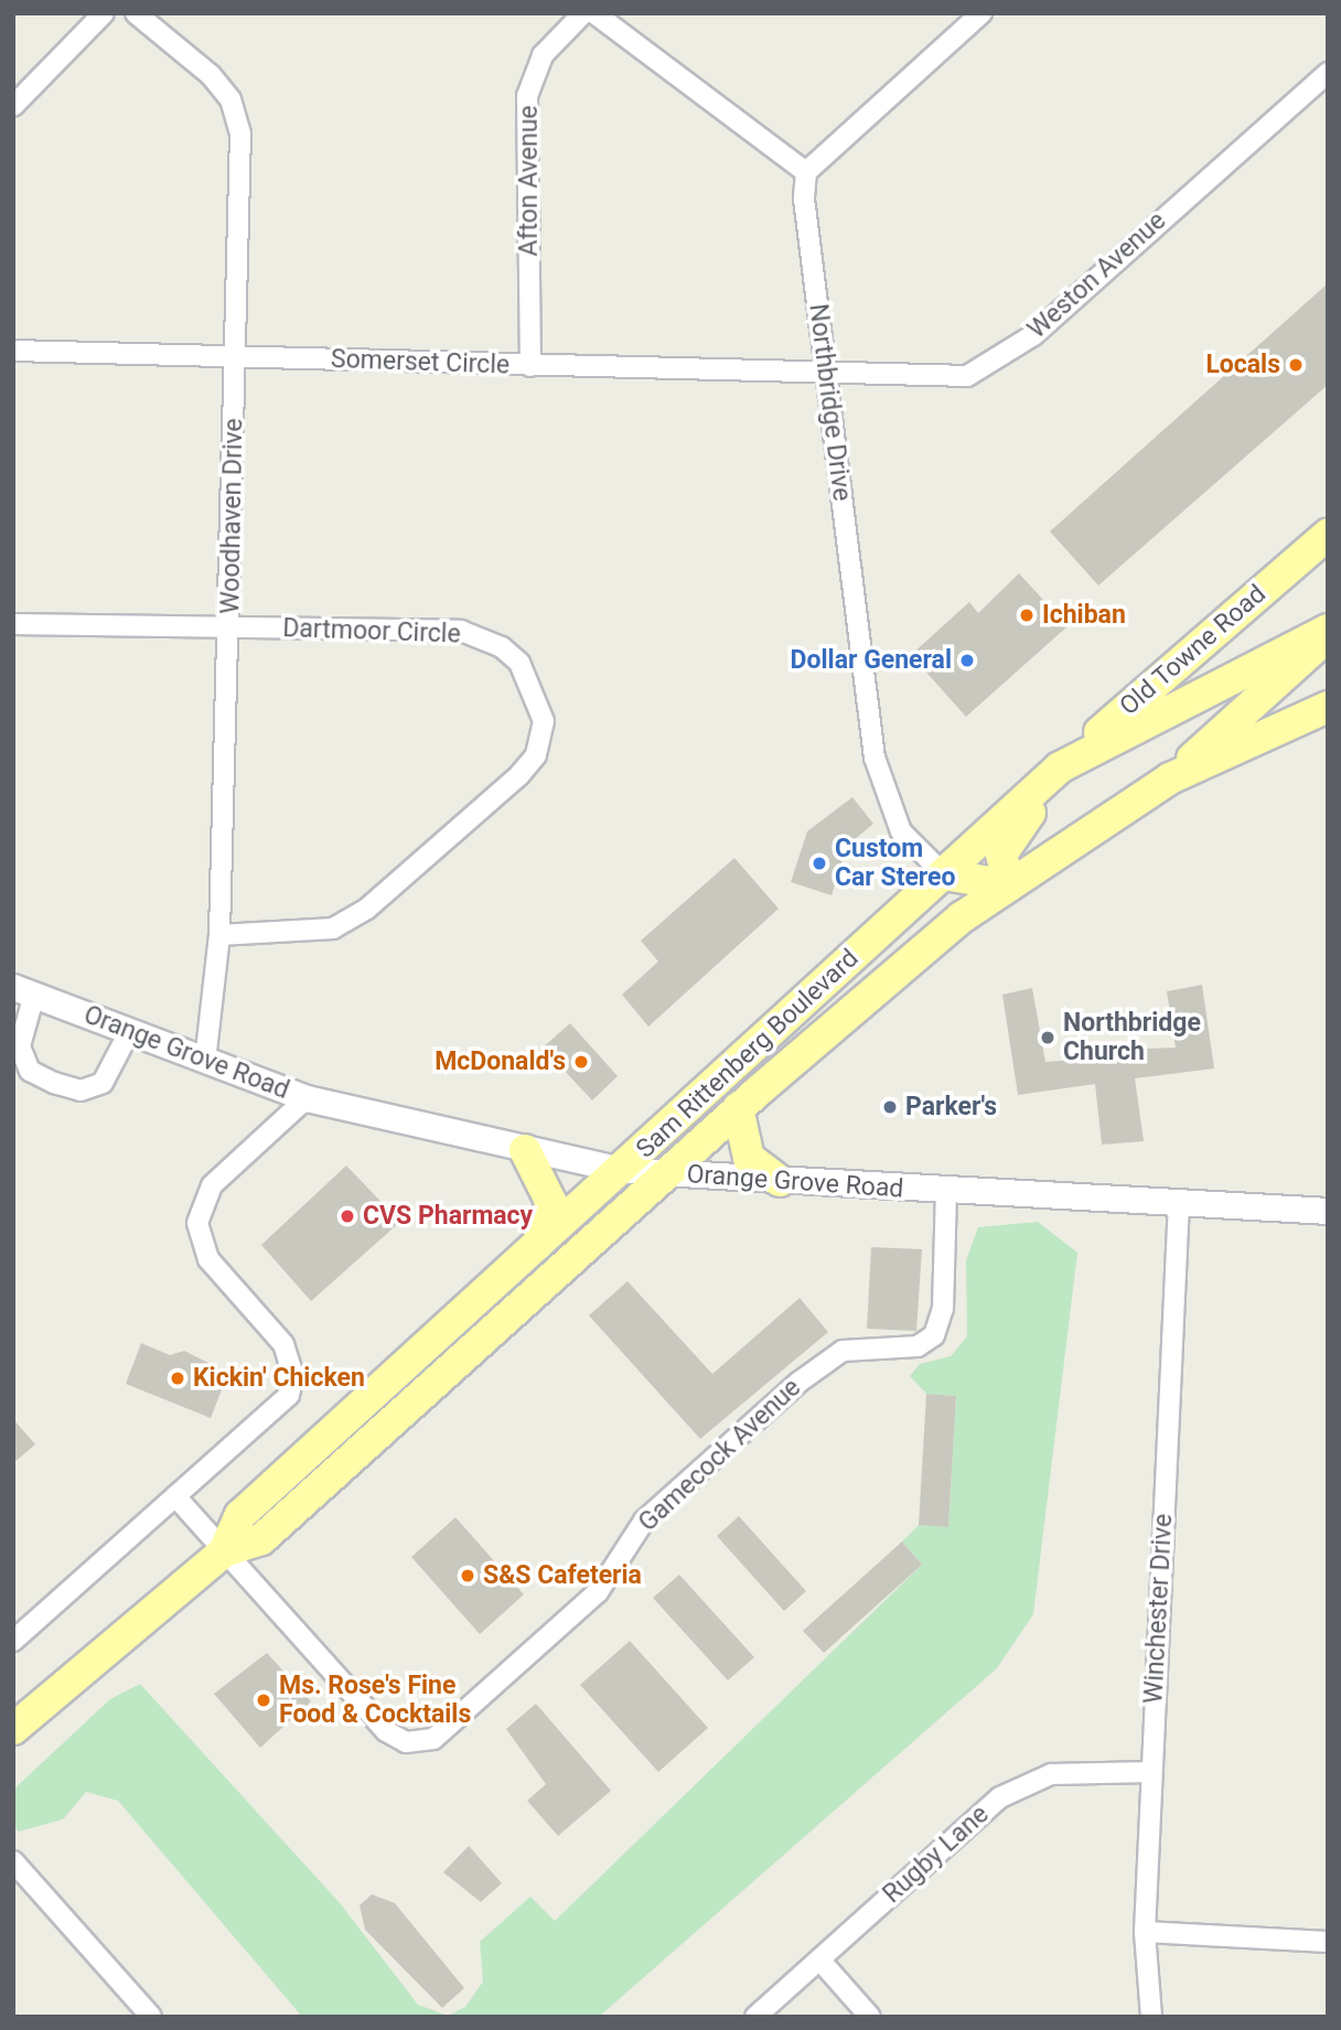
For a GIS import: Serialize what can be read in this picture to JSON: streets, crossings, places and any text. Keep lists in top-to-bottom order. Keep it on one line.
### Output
{"streets":{"main road":["Old Towne Road","Sam Rittenberg Boulevard"],"street":["Afton Avenue","Weston Avenue","Somerset Circle","Northbridge Drive","Woodhaven Drive","Dartmoor Circle","Orange Grove Road","Gamecock Avenue","Winchester Drive","Rugby Lane"]},"crossings":[["Afton Avenue","Somerset Circle"],["Weston Avenue","Somerset Circle"],["Weston Avenue","Northbridge Drive"],["Somerset Circle","Northbridge Drive"],["Somerset Circle","Woodhaven Drive"],["Northbridge Drive","Sam Rittenberg Boulevard"],["Woodhaven Drive","Dartmoor Circle"],["Woodhaven Drive","Orange Grove Road"],["Old Towne Road","Sam Rittenberg Boulevard"],["Orange Grove Road","Sam Rittenberg Boulevard"],["Orange Grove Road","Gamecock Avenue"],["Orange Grove Road","Winchester Drive"],["Sam Rittenberg Boulevard","Gamecock Avenue"],["Winchester Drive","Rugby Lane"]],"places":["Locals","Ichiban","Dollar General","Custom Car Stereo","Northbridge Church","McDonald's","Parker's","CVS Pharmacy","Kickin' Chicken","S&S Cafeteria","Ms. Rose's Fine Food & Cocktails"]}
